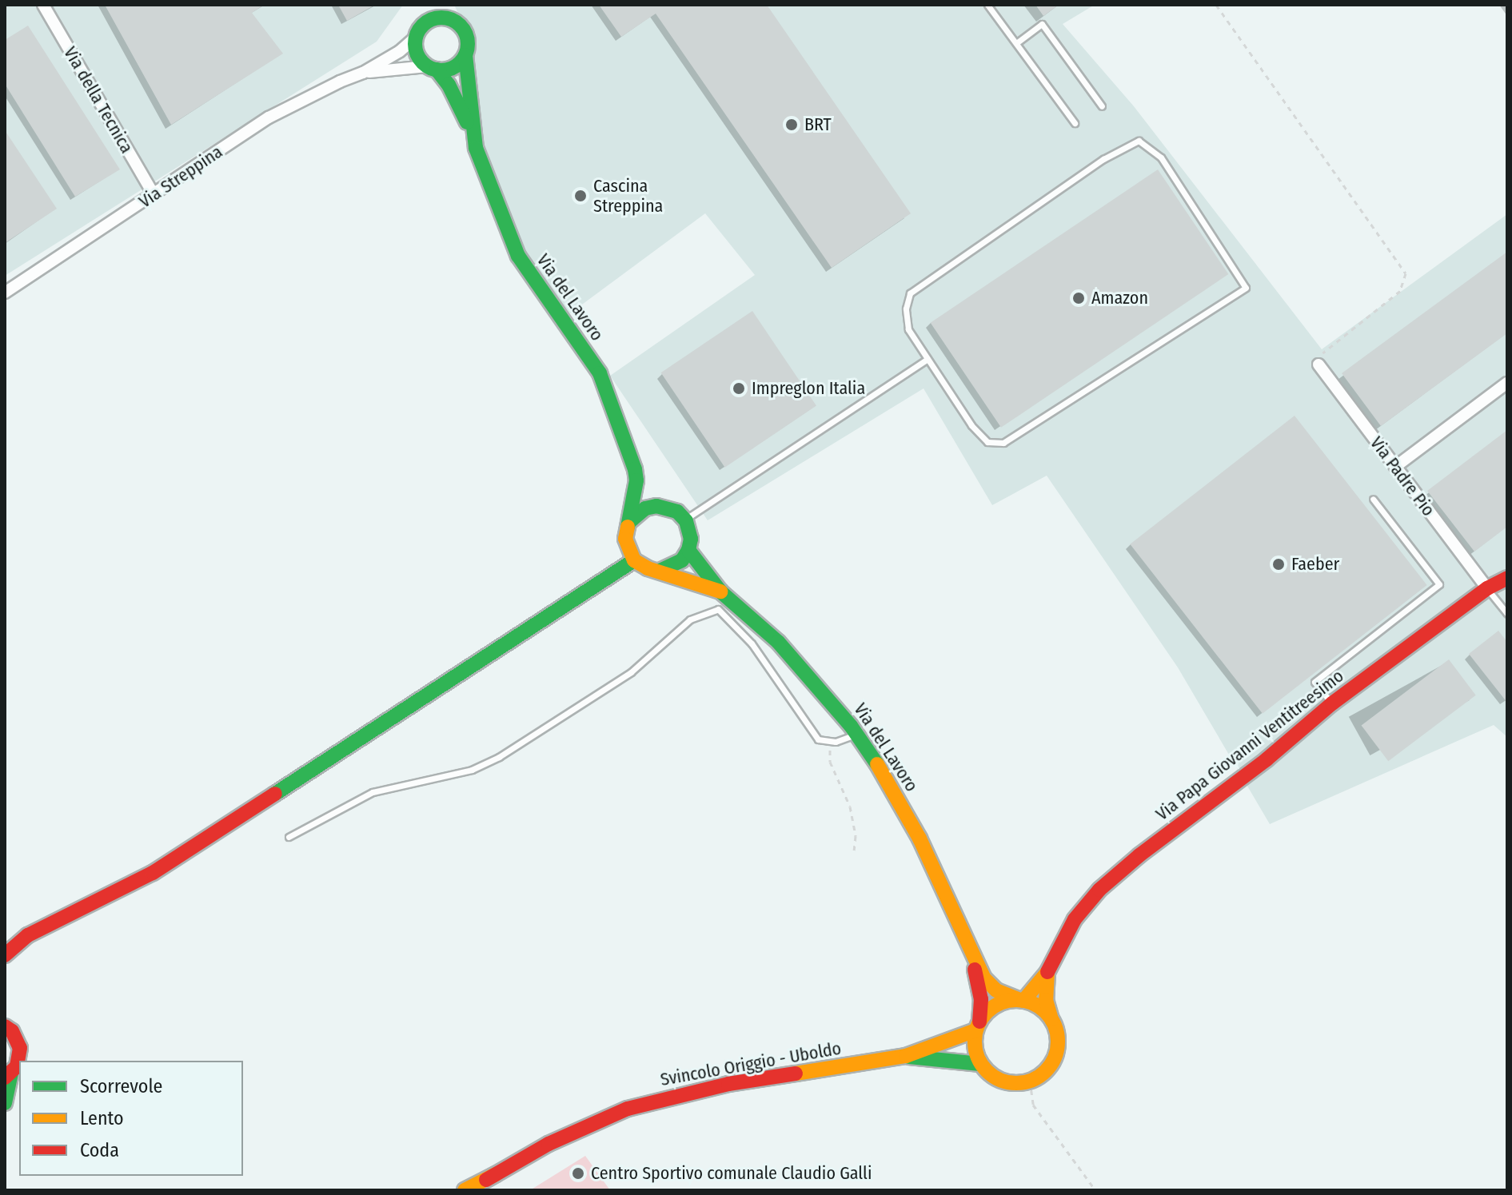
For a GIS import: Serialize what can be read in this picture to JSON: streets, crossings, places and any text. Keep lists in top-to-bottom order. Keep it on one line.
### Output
{"streets":{"main road":["Via del Lavoro","Via Papa Giovanni Ventitreesimo","Svincolo Origgio - Uboldo"],"street":["Via della Tecnica","Via Streppina","Via Padre Pio"]},"crossings":[["Via della Tecnica","Via Streppina"],["Via Streppina","Via del Lavoro"],["Via del Lavoro","Via Papa Giovanni Ventitreesimo"],["Via del Lavoro","Svincolo Origgio - Uboldo"],["Via Padre Pio","Via Papa Giovanni Ventitreesimo"],["Via Papa Giovanni Ventitreesimo","Svincolo Origgio - Uboldo"]],"places":["BRT","Cascina Streppina","Amazon","Impreglon Italia","Faeber","Centro Sportivo comunale Claudio Galli"],"legend":["Scorrevole","Lento","Coda"]}
